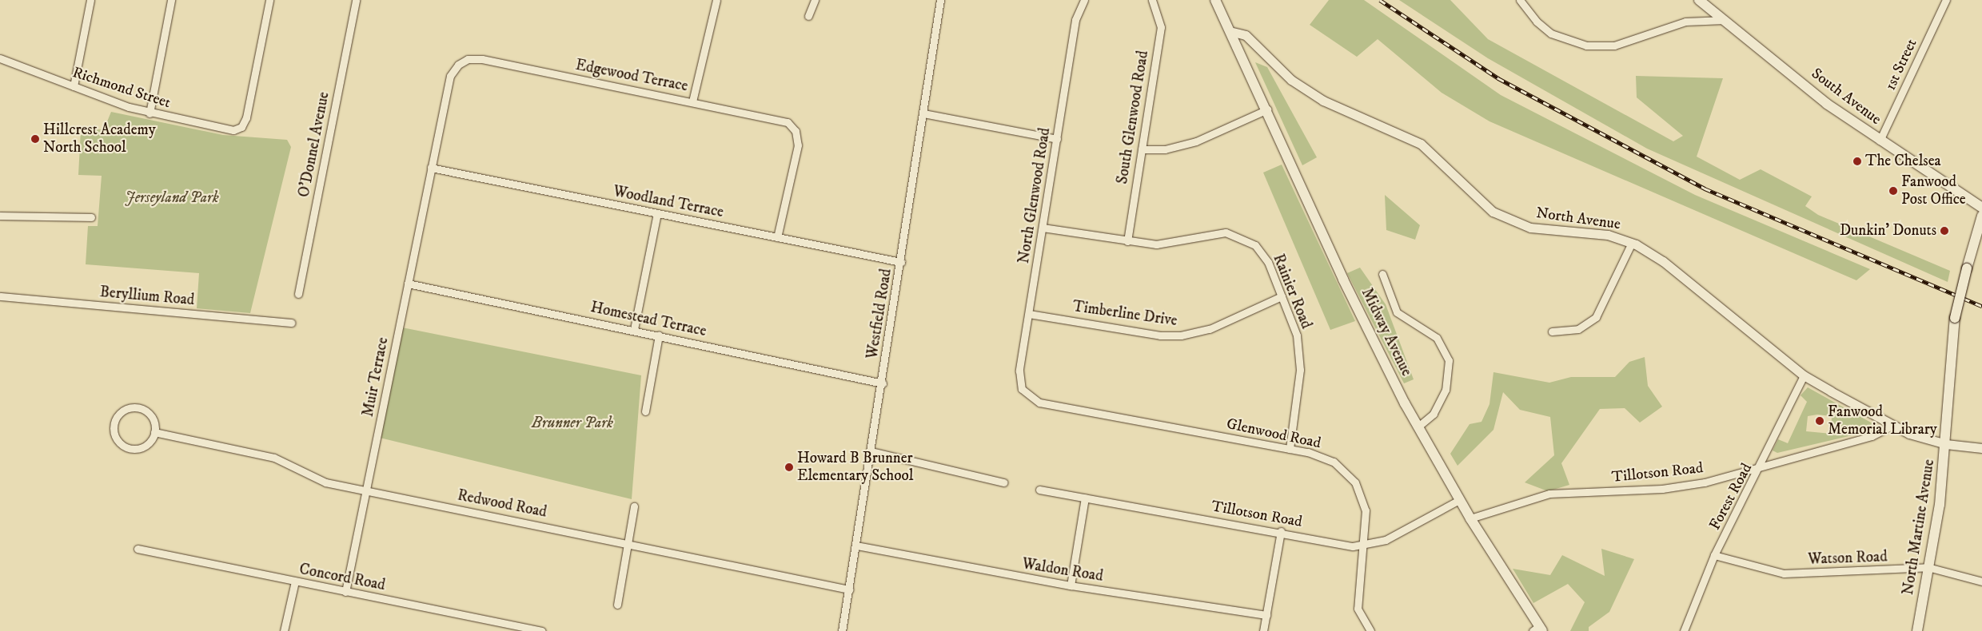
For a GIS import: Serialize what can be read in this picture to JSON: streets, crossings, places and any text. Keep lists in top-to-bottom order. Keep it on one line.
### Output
{"streets":{"main road":["South Avenue","Midway Avenue","North Martine Avenue"],"street":["1st Street","Edgewood Terrace","Richmond Street","South Glenwood Road","O'Donnel Avenue","North Glenwood Road","Woodland Terrace","North Avenue","Rainier Road","Beryllium Road","Westfield Road","Timberline Drive","Homestead Terrace","Muir Terrace","Glenwood Road","Tillotson Road","Forest Road","Redwood Road","Watson Road","Waldon Road","Concord Road"]},"crossings":[["1st Street","South Avenue"],["Edgewood Terrace","Woodland Terrace"],["Edgewood Terrace","Muir Terrace"],["South Glenwood Road","Rainier Road"],["North Glenwood Road","Rainier Road"],["North Glenwood Road","Timberline Drive"],["North Glenwood Road","Glenwood Road"],["Woodland Terrace","Westfield Road"],["Woodland Terrace","Muir Terrace"],["North Avenue","Midway Avenue"],["North Avenue","Tillotson Road"],["North Avenue","Forest Road"],["North Avenue","North Martine Avenue"],["Rainier Road","Timberline Drive"],["Rainier Road","Glenwood Road"],["Westfield Road","Homestead Terrace"],["Westfield Road","Redwood Road"],["Westfield Road","Waldon Road"],["Homestead Terrace","Muir Terrace"],["Midway Avenue","Tillotson Road"],["Muir Terrace","Redwood Road"],["Muir Terrace","Concord Road"],["Glenwood Road","Tillotson Road"],["Tillotson Road","Forest Road"],["Forest Road","Watson Road"],["North Martine Avenue","Watson Road"]],"parks":["Jerseyland Park","Brunner Park"],"places":["Hillcrest Academy North School","The Chelsea","Fanwood Post Office","Dunkin' Donuts","Fanwood Memorial Library","Howard B Brunner Elementary School"]}
